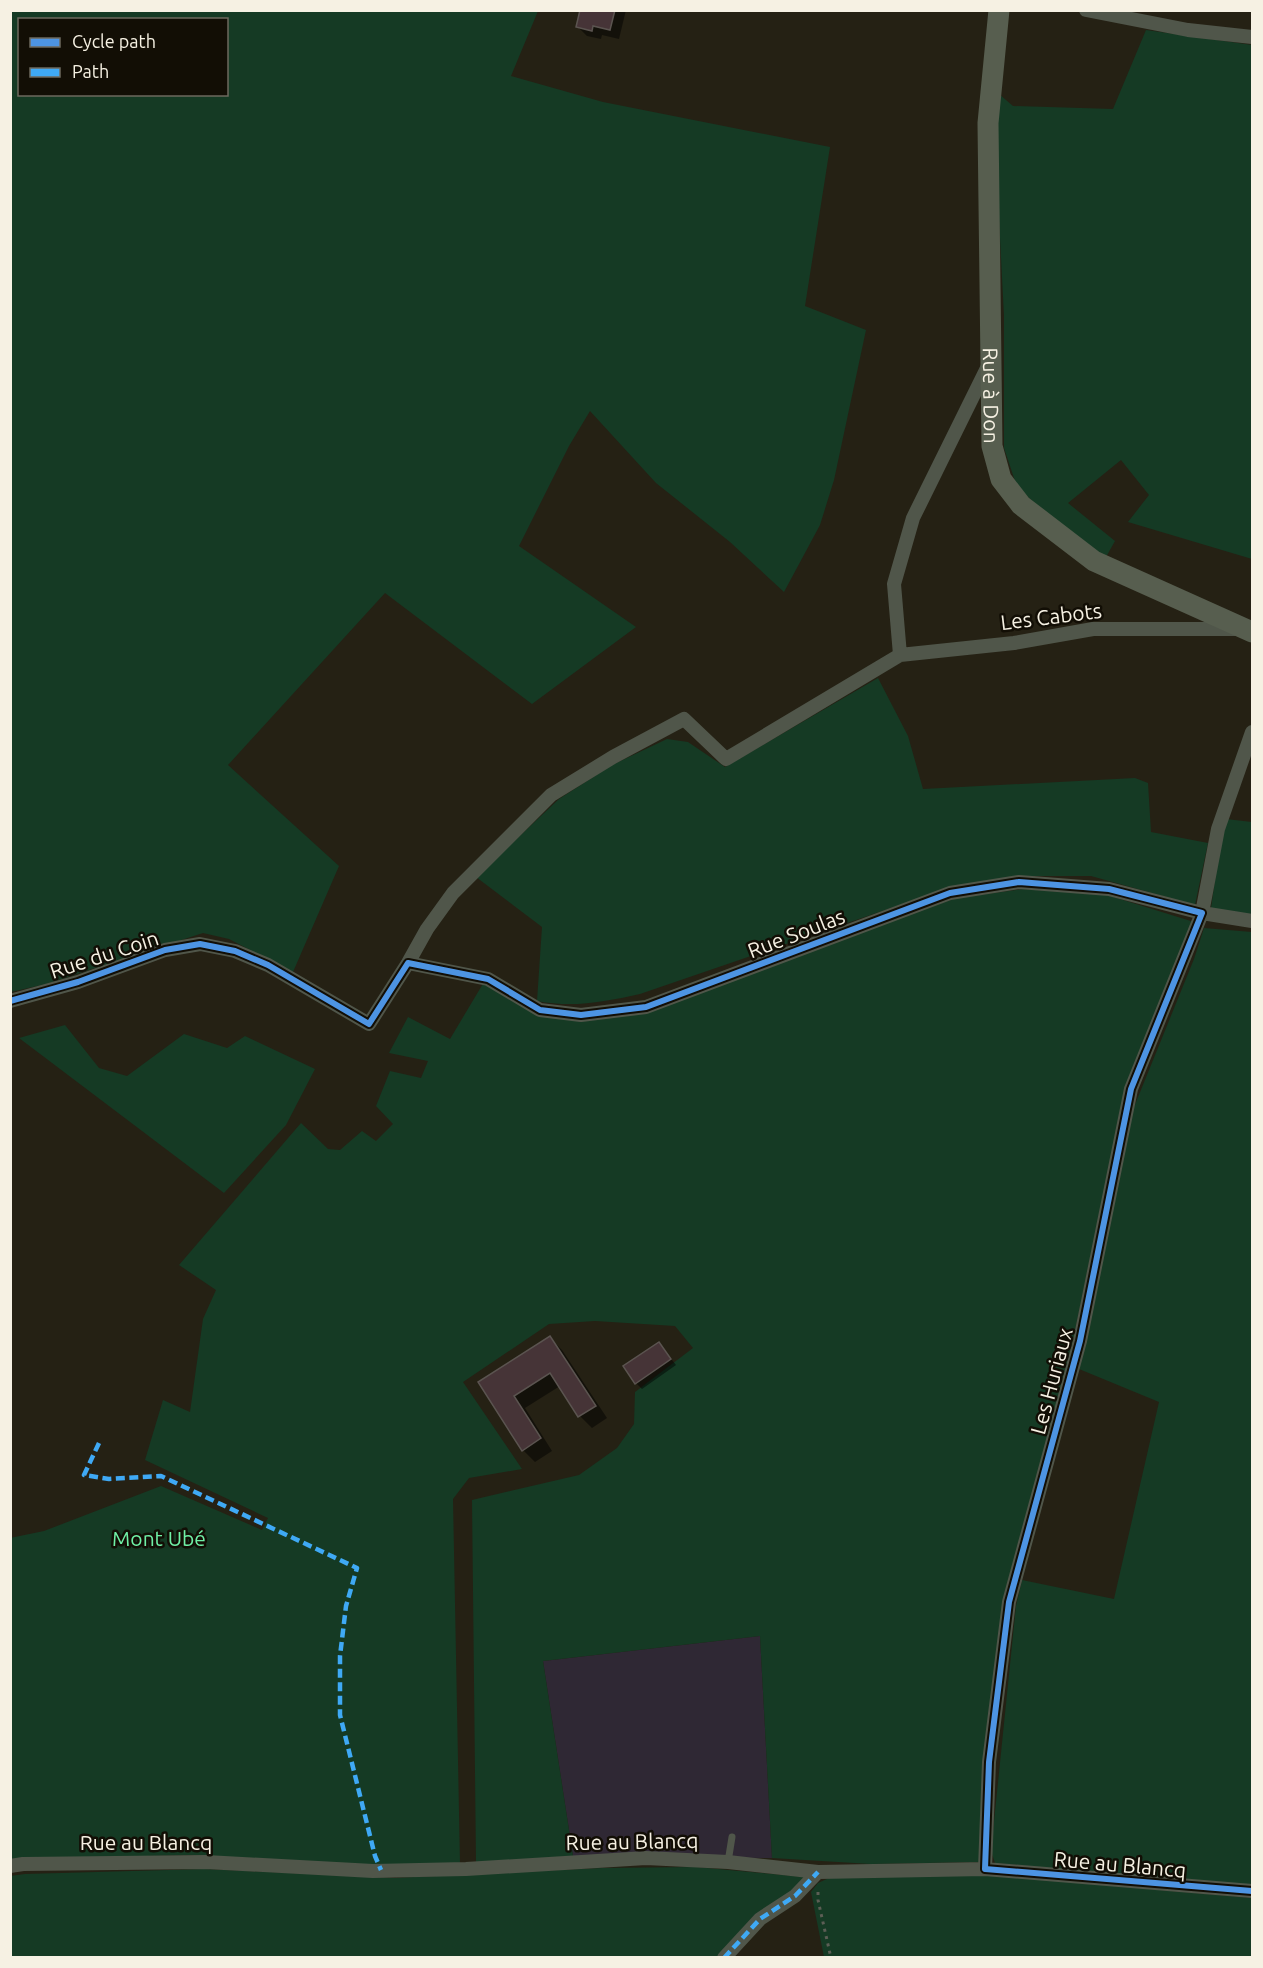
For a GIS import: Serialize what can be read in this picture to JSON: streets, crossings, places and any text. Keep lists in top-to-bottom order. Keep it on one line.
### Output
{"streets":{"main road":["Rue à Don"],"street":["Les Cabots","Rue Soulas","Rue du Coin","Les Huriaux","Rue au Blancq"]},"crossings":[["Rue à Don","Les Cabots"],["Rue Soulas","Rue du Coin"],["Rue Soulas","Les Huriaux"],["Les Huriaux","Rue au Blancq"]],"parks":["Mont Ubé"],"legend":["Cycle path","Path"]}
